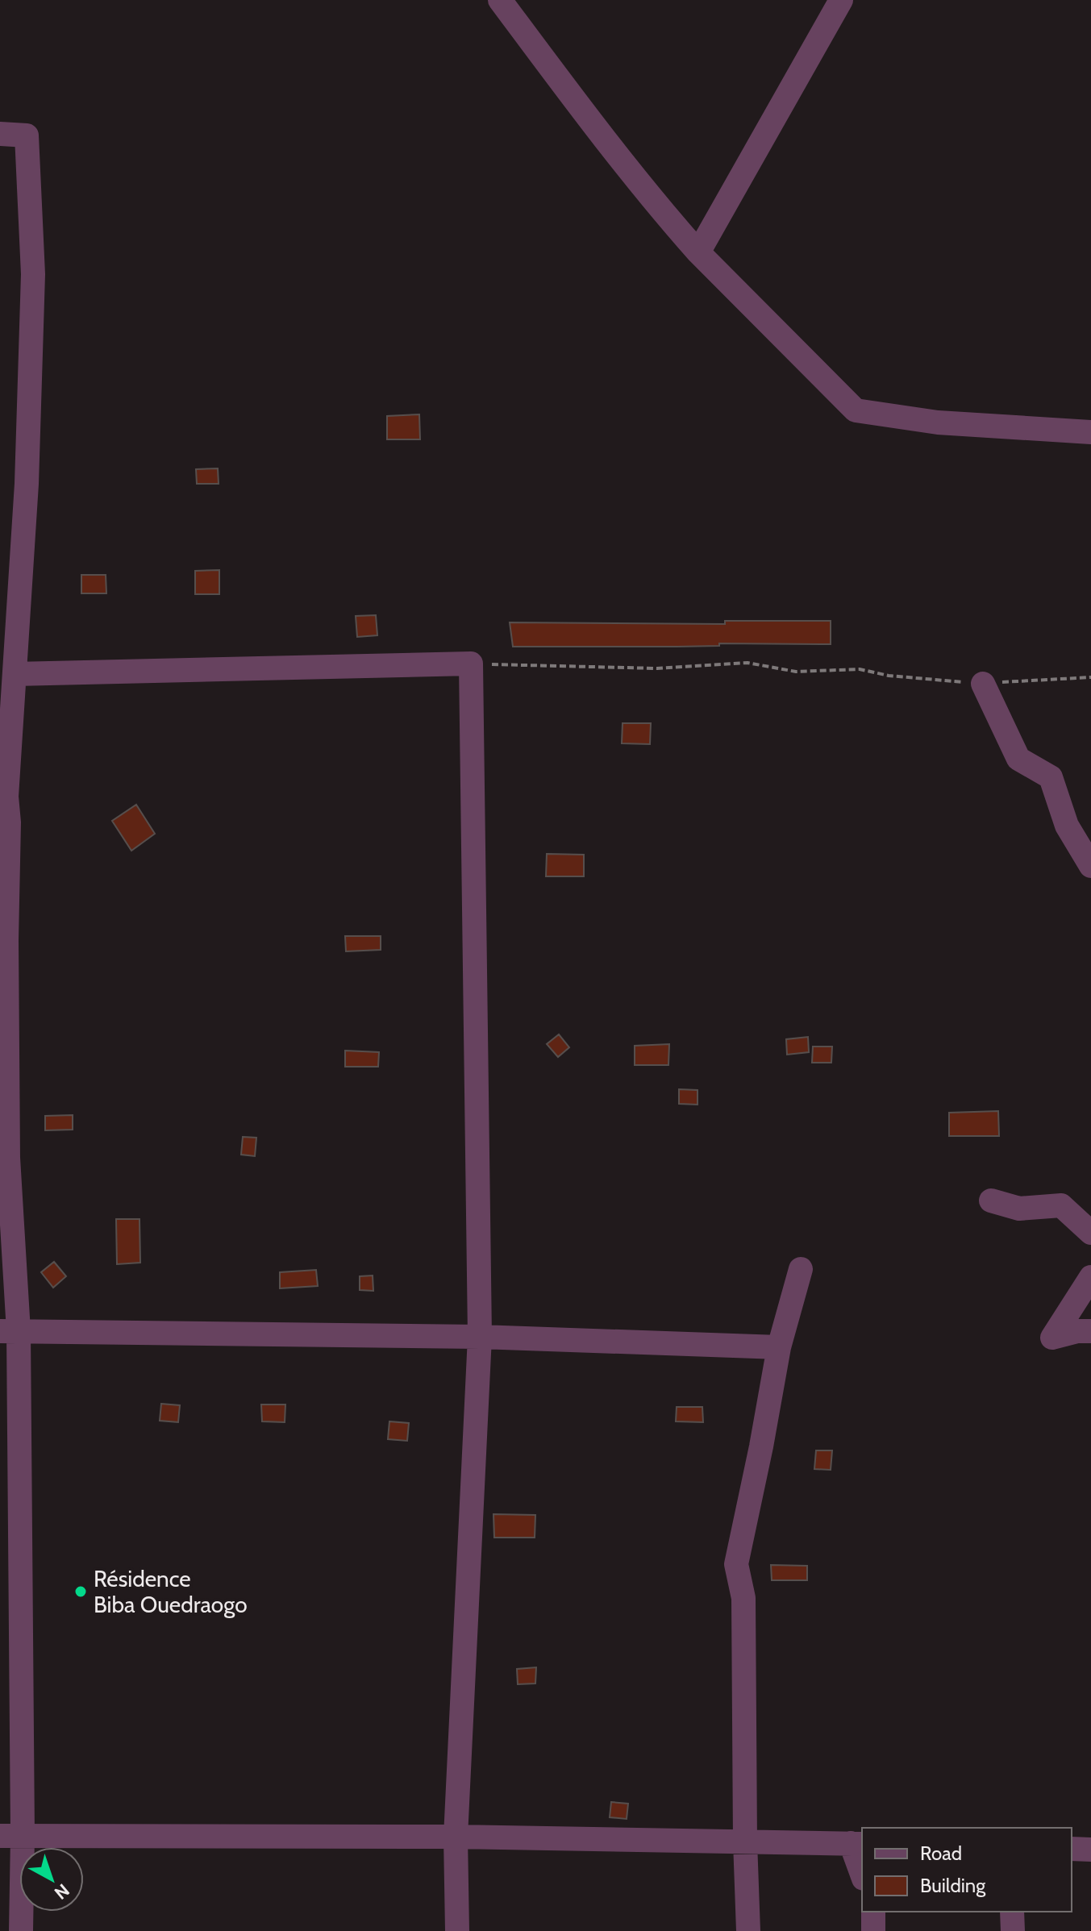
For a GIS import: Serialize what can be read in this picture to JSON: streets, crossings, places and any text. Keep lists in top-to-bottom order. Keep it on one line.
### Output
{"places":["Résidence Biba Ouedraogo"],"legend":["Road","Building"],"north":"bottom right"}
